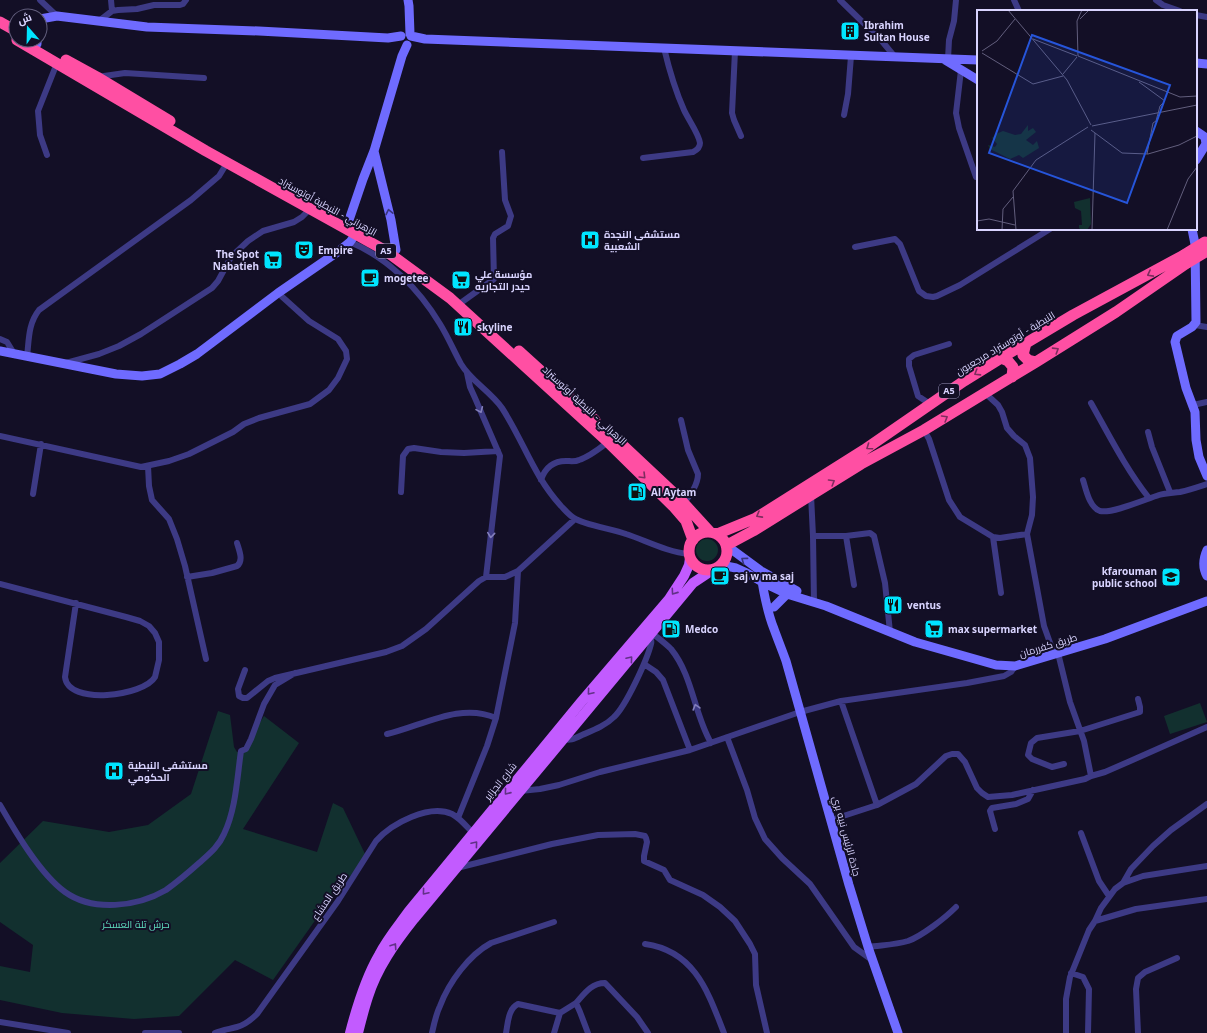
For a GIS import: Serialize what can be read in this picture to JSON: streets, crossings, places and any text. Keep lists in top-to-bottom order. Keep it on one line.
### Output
{"streets":{"highway":["الزهراني - النبطية أوتوستراد","A5","النبطية - أوتوستراد مرجعيون"],"main road":["شارع الجزاير"],"street":["طريق كفررمان","جادة الرئيس نبيه بري","طريق المشاع"]},"crossings":[["الزهراني - النبطية أوتوستراد","A5"],["الزهراني - النبطية أوتوستراد","النبطية - أوتوستراد مرجعيون"],["الزهراني - النبطية أوتوستراد","شارع الجزاير"],["A5","النبطية - أوتوستراد مرجعيون"],["A5","شارع الجزاير"],["النبطية - أوتوستراد مرجعيون","شارع الجزاير"],["شارع الجزاير","طريق المشاع"]],"parks":["حرش تلة العسكر"],"places":{"building":["Ibrahim Sultan House"],"hospital":["مستشفى النجدة الشعبية","مستشفى النبطية الحكومي"],"theatre":["Empire"],"supermarket":["The Spot Nabatieh","مؤسسة علي حيدر التجاريه","max supermarket"],"cafe":["mogetee","saj w ma saj"],"restaurant":["skyline","ventus"],"fuel station":["Al Aytam","Medco"],"school or university":["kfarouman public school"]},"north":"top"}
